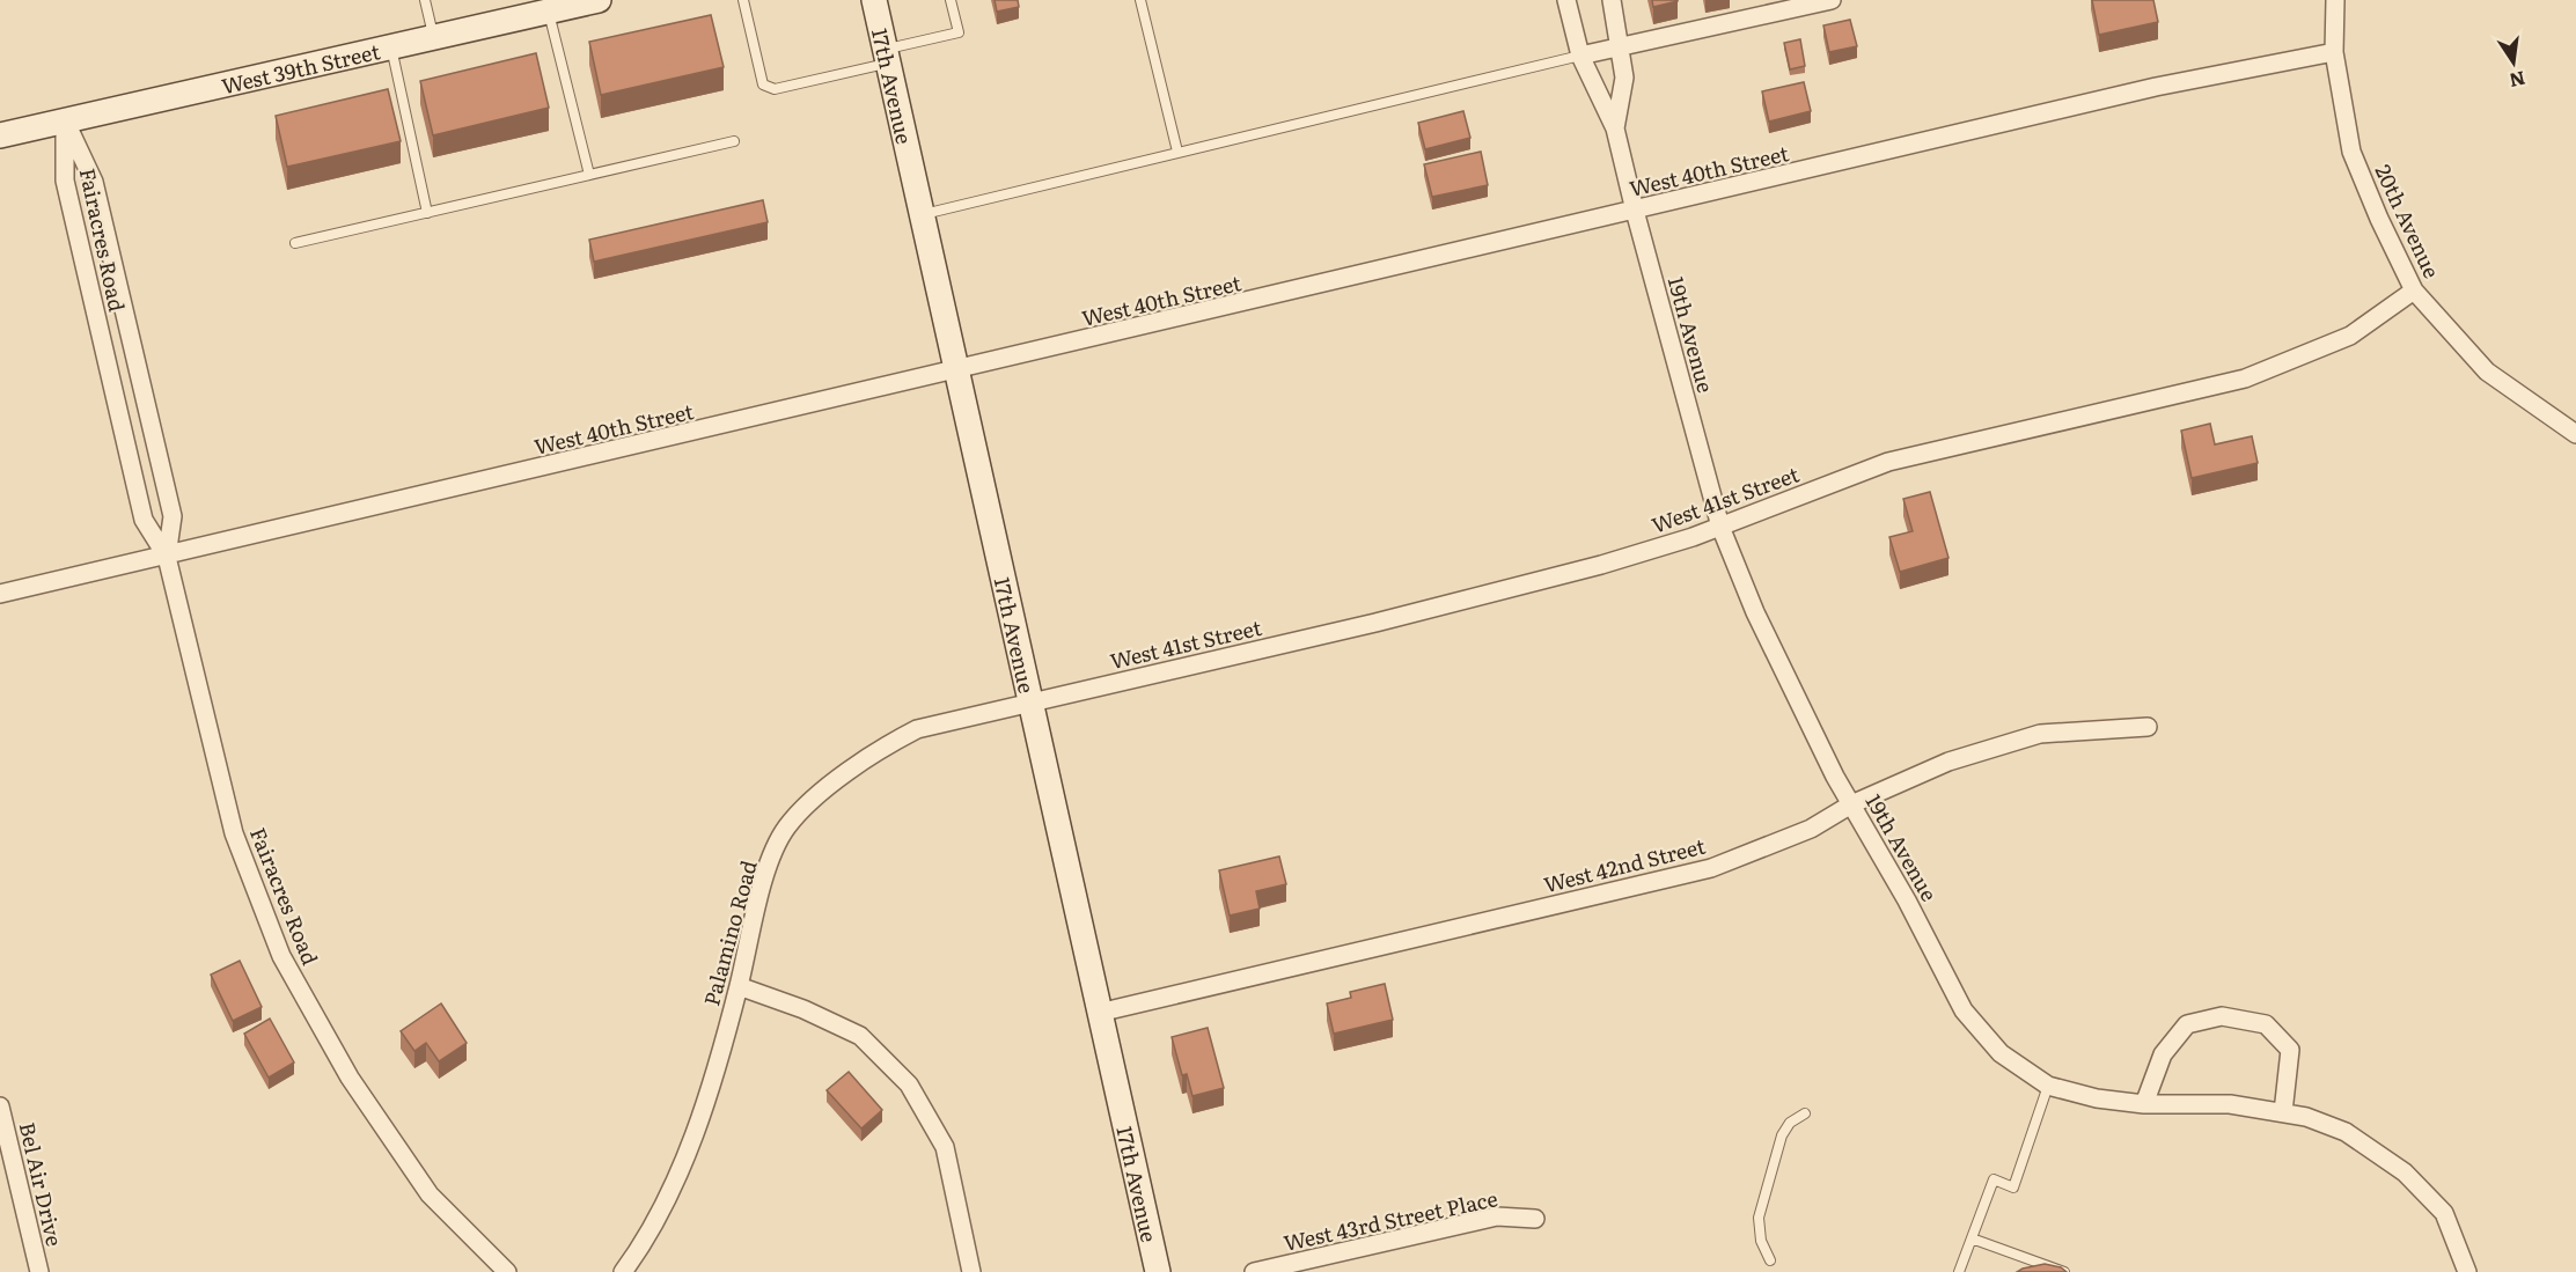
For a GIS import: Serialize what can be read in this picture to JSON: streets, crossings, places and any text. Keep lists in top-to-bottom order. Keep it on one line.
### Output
{"streets":{"main road":["West 39th Street","17th Avenue"],"street":["West 40th Street","20th Avenue","Fairacres Road","19th Avenue","West 41st Street","West 42nd Street","Palamino Road","Bel Air Drive","West 43rd Street Place"]},"crossings":[["West 39th Street","Fairacres Road"],["17th Avenue","West 40th Street"],["17th Avenue","West 41st Street"],["17th Avenue","West 42nd Street"],["17th Avenue","Palamino Road"],["West 40th Street","20th Avenue"],["West 40th Street","Fairacres Road"],["West 40th Street","19th Avenue"],["20th Avenue","West 41st Street"],["19th Avenue","West 41st Street"],["19th Avenue","West 42nd Street"],["West 41st Street","Palamino Road"]],"north":"bottom"}
